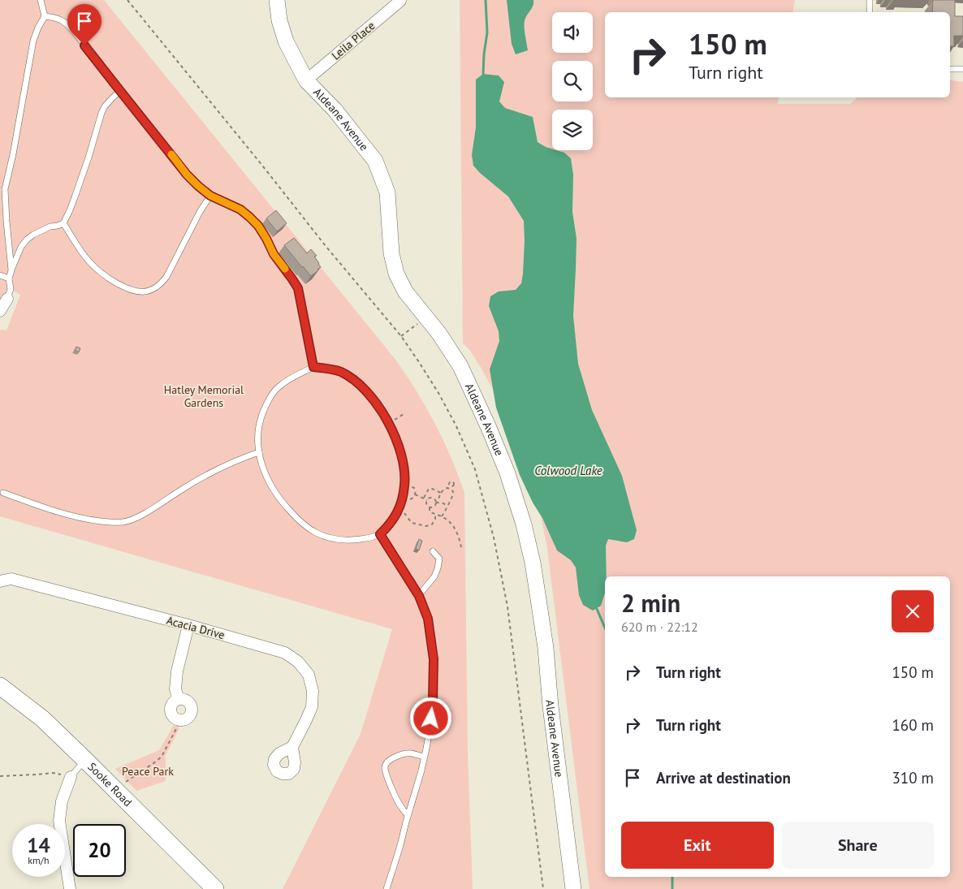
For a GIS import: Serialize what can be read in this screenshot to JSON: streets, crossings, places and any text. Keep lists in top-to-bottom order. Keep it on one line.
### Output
{"streets":{"main road":["Sooke Road"],"street":["Leila Place","Aldeane Avenue","Acacia Drive"]},"crossings":[["Leila Place","Aldeane Avenue"]],"water":["Colwood Lake"],"parks":["Hatley Memorial Gardens","Peace Park"],"page":{"turn":["150 m","Turn right"],"heading":["2 min","620 m · 22:12"],"list":[{"name":"Turn right","value":"150 m"},{"name":"Turn right","value":"160 m"},{"name":"Arrive at destination","value":"310 m"}],"buttons":["Exit","Share"],"speed":"14 km/h","limit":"20"}}
